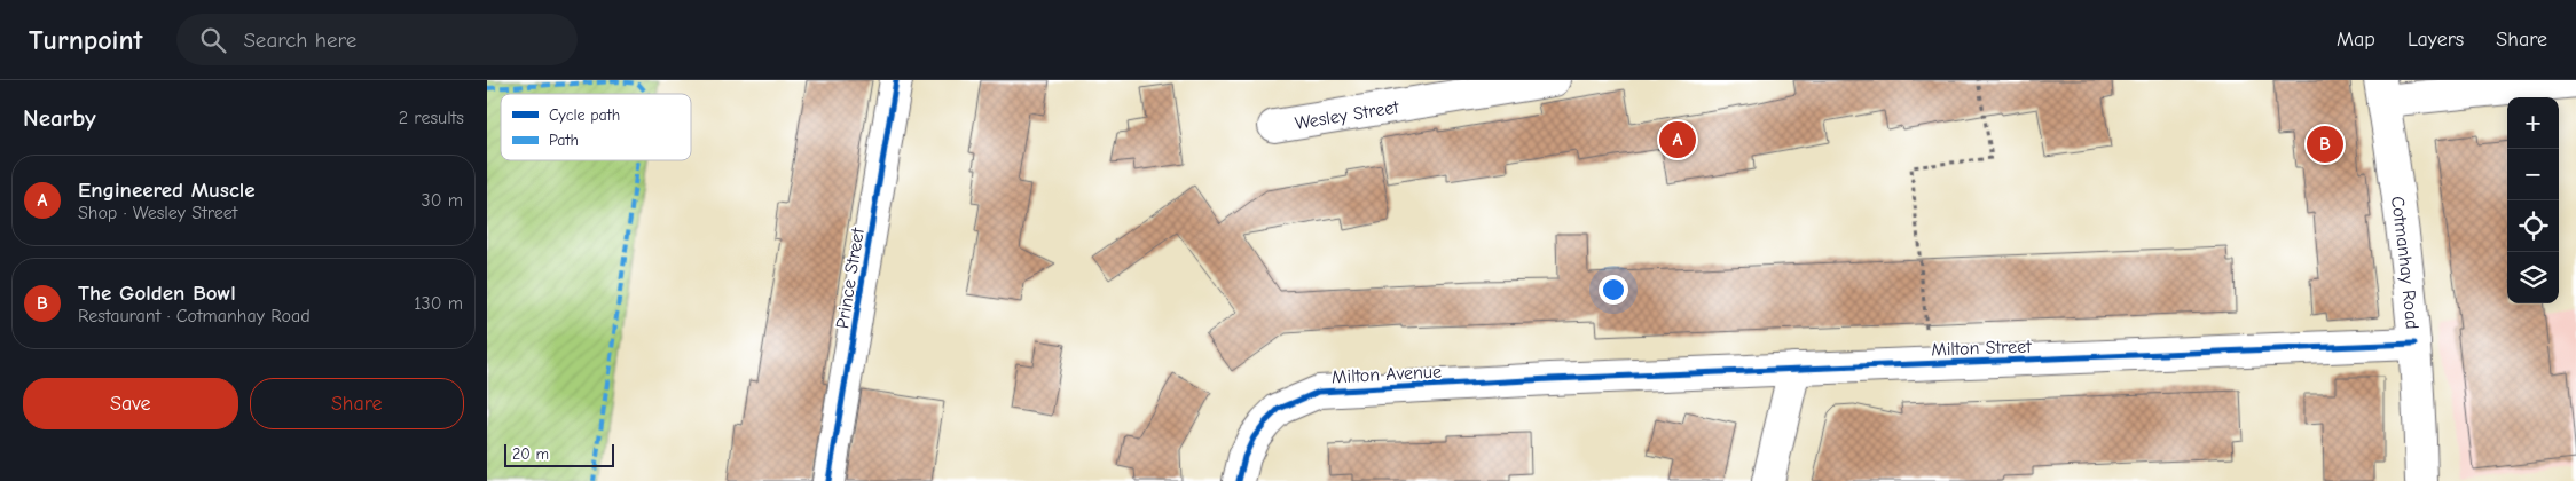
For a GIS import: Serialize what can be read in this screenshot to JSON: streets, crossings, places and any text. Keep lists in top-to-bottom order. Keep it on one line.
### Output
{"streets":{"street":["Wesley Street","Cotmanhay Road","Prince Street","Milton Street","Milton Avenue"]},"crossings":[["Cotmanhay Road","Milton Street"],["Milton Street","Milton Avenue"]],"legend":["Cycle path","Path"],"scale_bar":"20 m","page":{"header":"Turnpoint","search":"Search here","nav":["Map","Layers","Share"],"heading":["Nearby","2 results"],"map_buttons":["+","−"],"pins":["A","B"],"list":[{"mark":"A","name":"Engineered Muscle","note":"Shop · Wesley Street","value":"30 m"},{"mark":"B","name":"The Golden Bowl","note":"Restaurant · Cotmanhay Road","value":"130 m"}],"buttons":["Save","Share"],"scale":"20 m"}}
